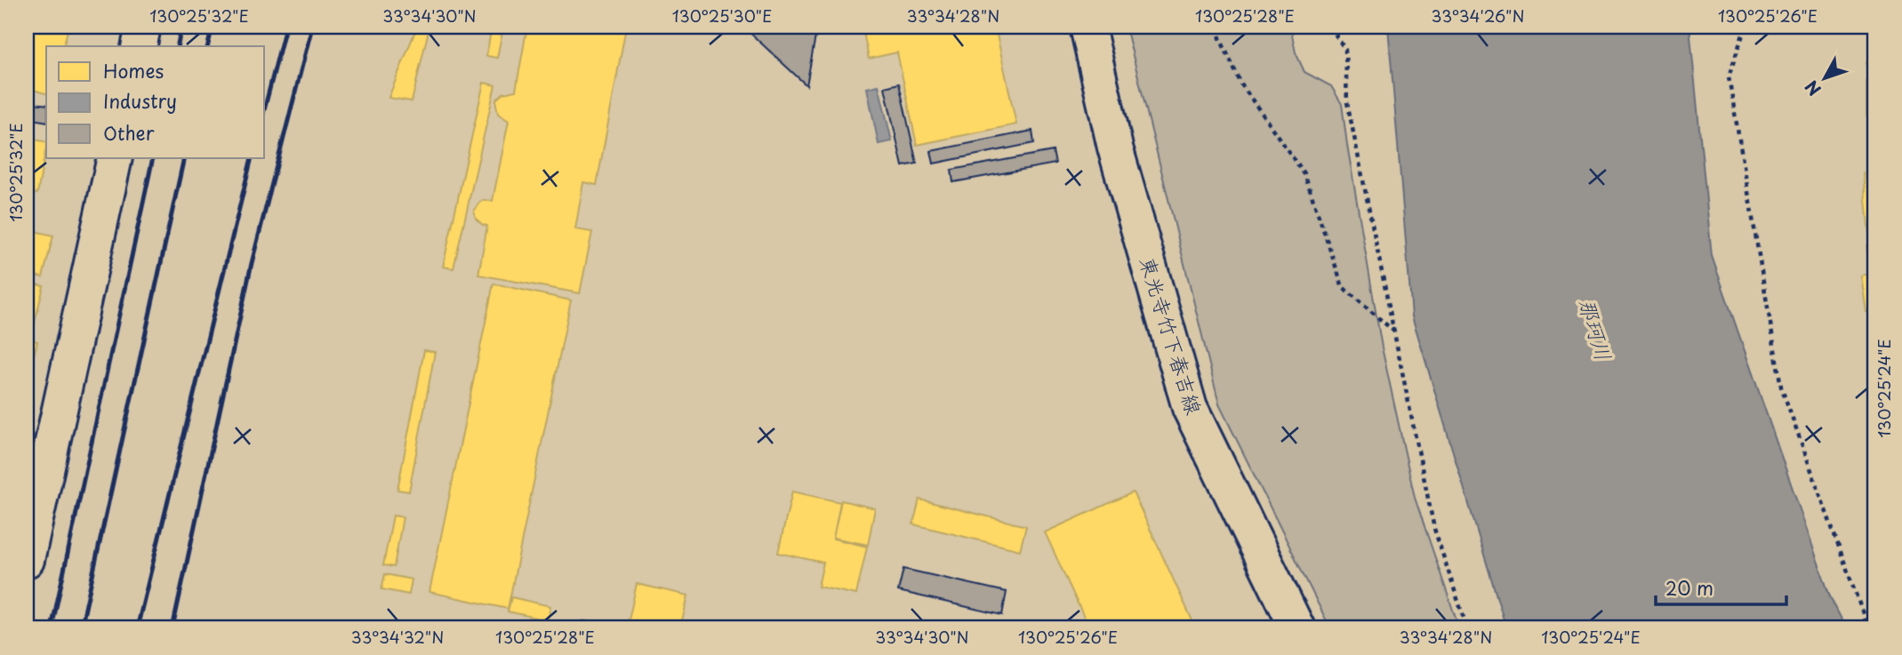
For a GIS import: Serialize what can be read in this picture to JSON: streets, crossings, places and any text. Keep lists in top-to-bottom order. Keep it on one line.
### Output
{"streets":{"main road":["東光寺竹下春吉線"]},"water":["那珂川"],"legend":["Homes","Industry","Other"],"scale_bar":"20 m","north":"bottom left","coordinates":["130°25'32\"E","33°34'30\"N","130°25'30\"E","33°34'28\"N","130°25'28\"E","33°34'26\"N","130°25'26\"E","130°25'24\"E","33°34'32\"N"]}
